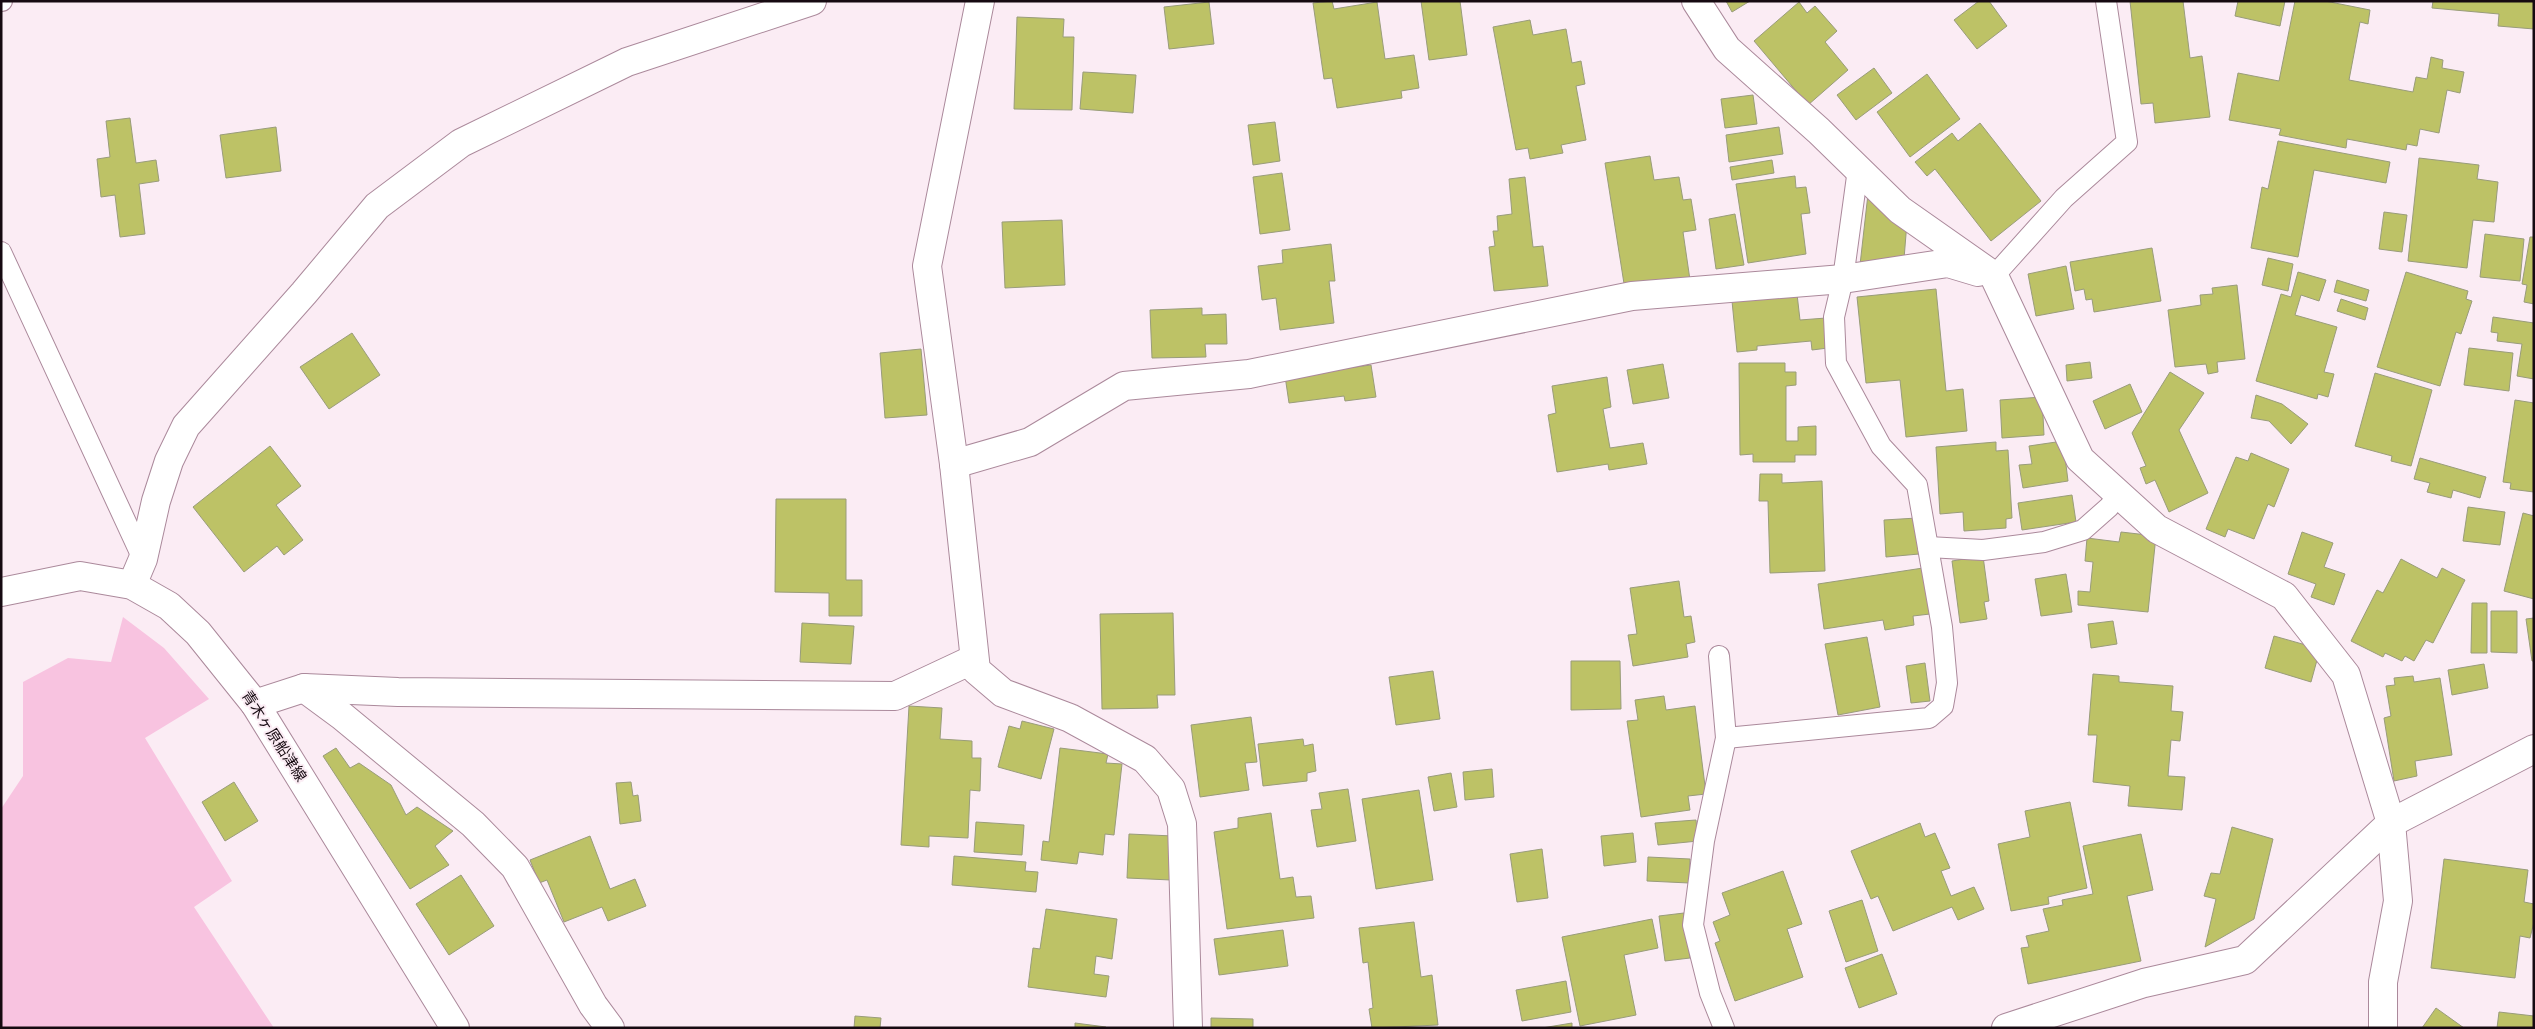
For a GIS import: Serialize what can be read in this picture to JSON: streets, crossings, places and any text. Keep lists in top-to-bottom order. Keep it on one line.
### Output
{"streets":{"street":["青木ヶ原船津線"]}}
